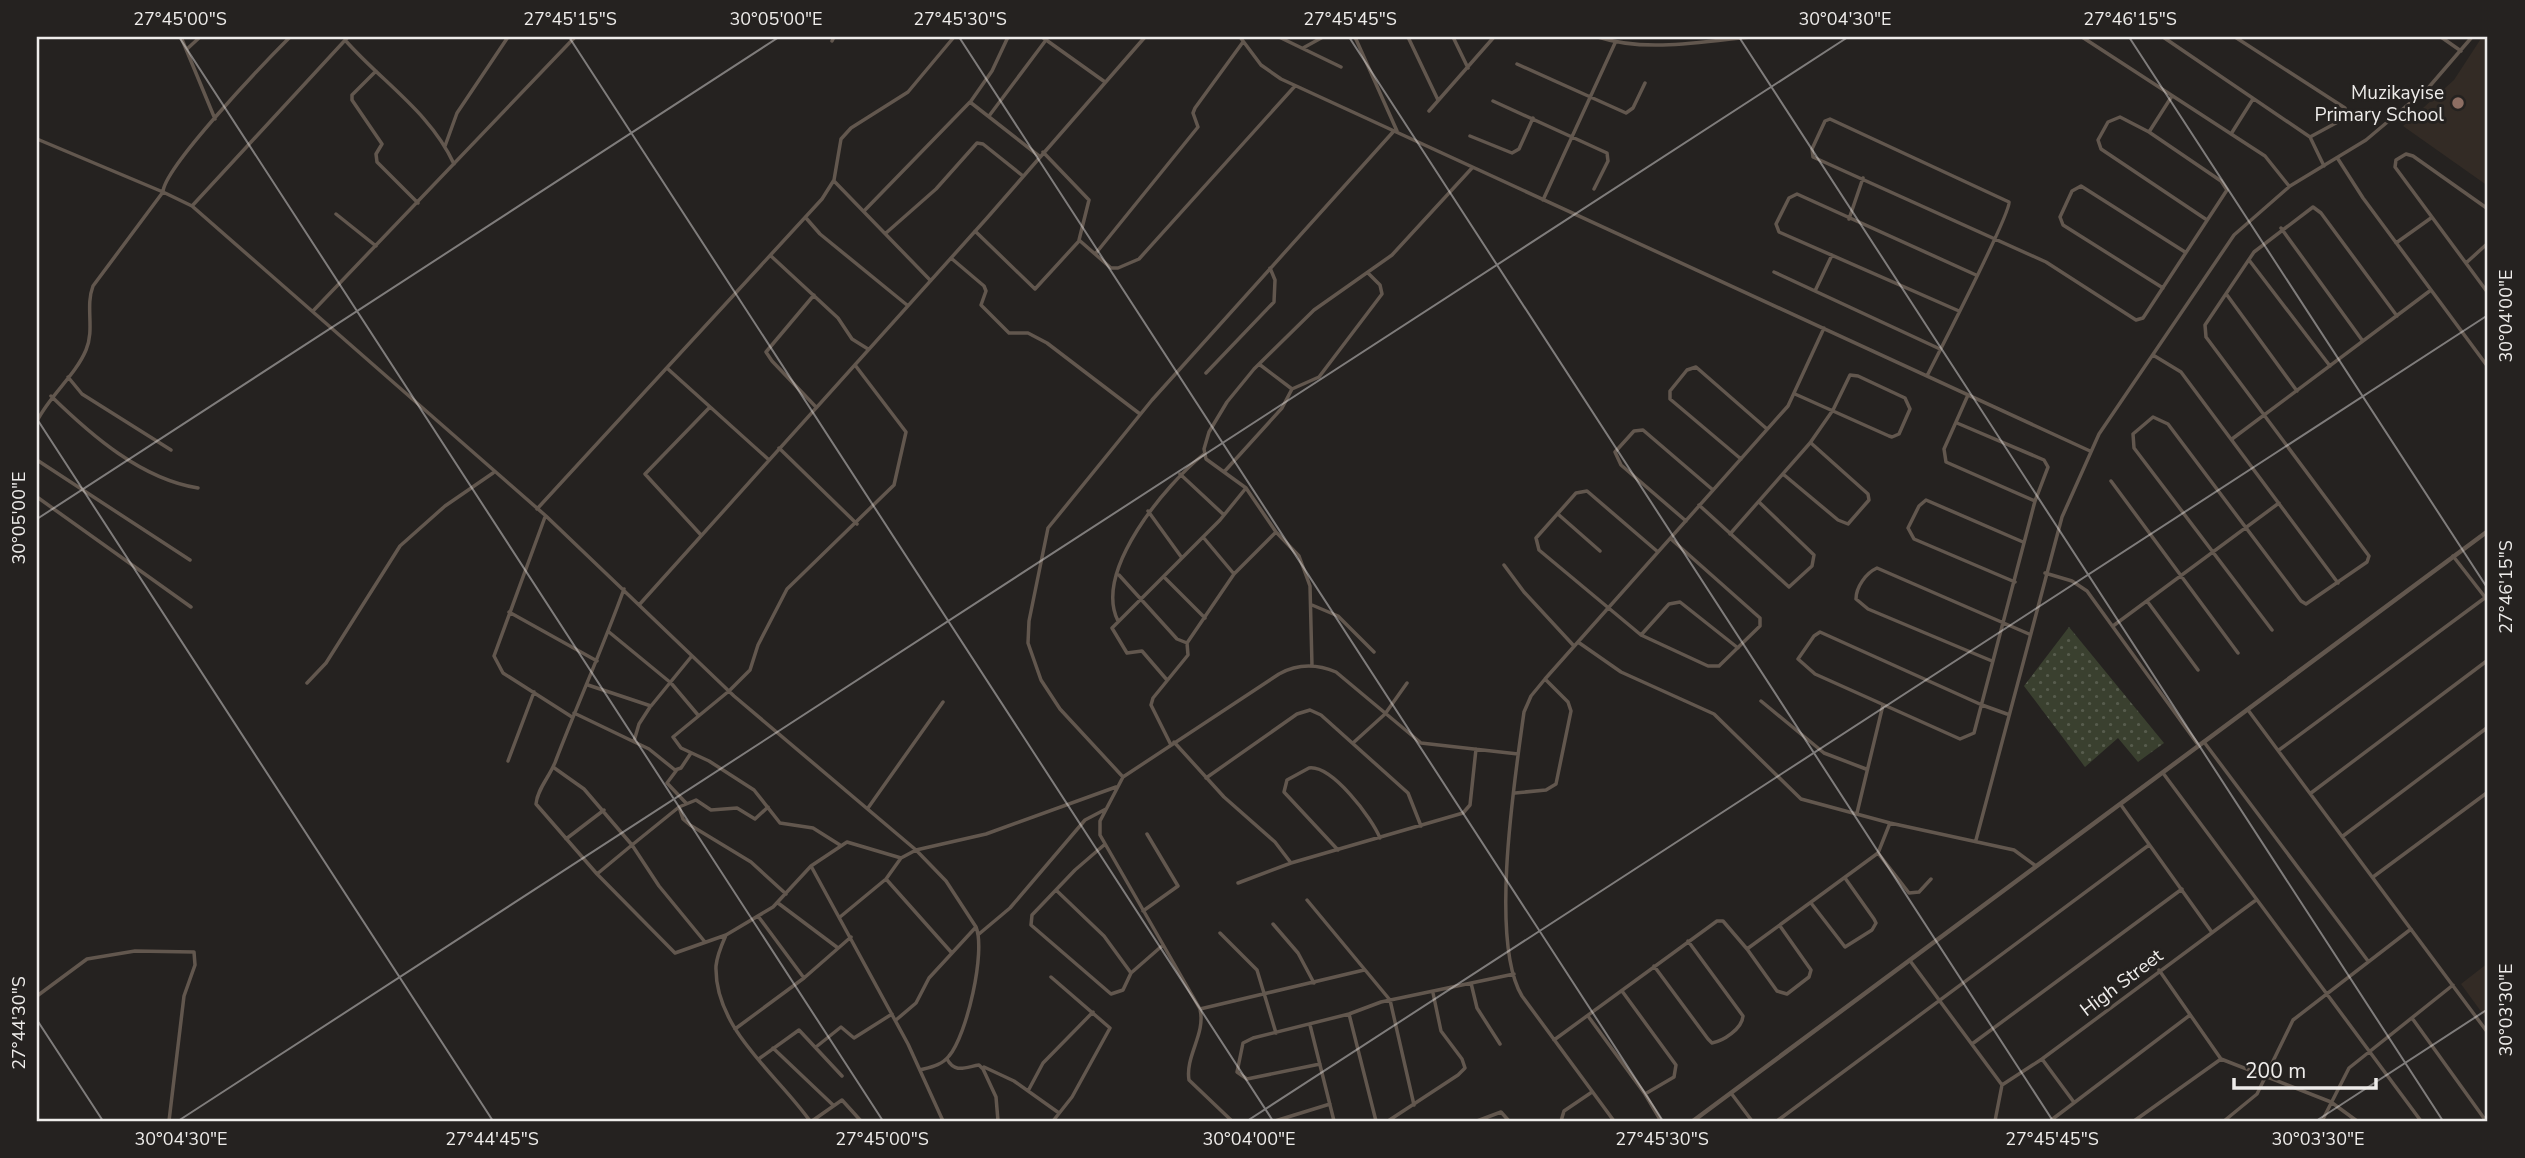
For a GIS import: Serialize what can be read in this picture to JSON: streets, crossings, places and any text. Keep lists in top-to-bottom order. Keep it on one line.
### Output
{"streets":{"street":["High Street"]},"places":["Muzikayise Primary School"],"scale_bar":"200 m","coordinates":["27°45'00\"S","27°45'15\"S","30°05'00\"E","27°45'30\"S","27°45'45\"S","30°04'30\"E","27°46'15\"S","30°04'00\"E","30°03'30\"E","27°44'30\"S","27°44'45\"S"]}
